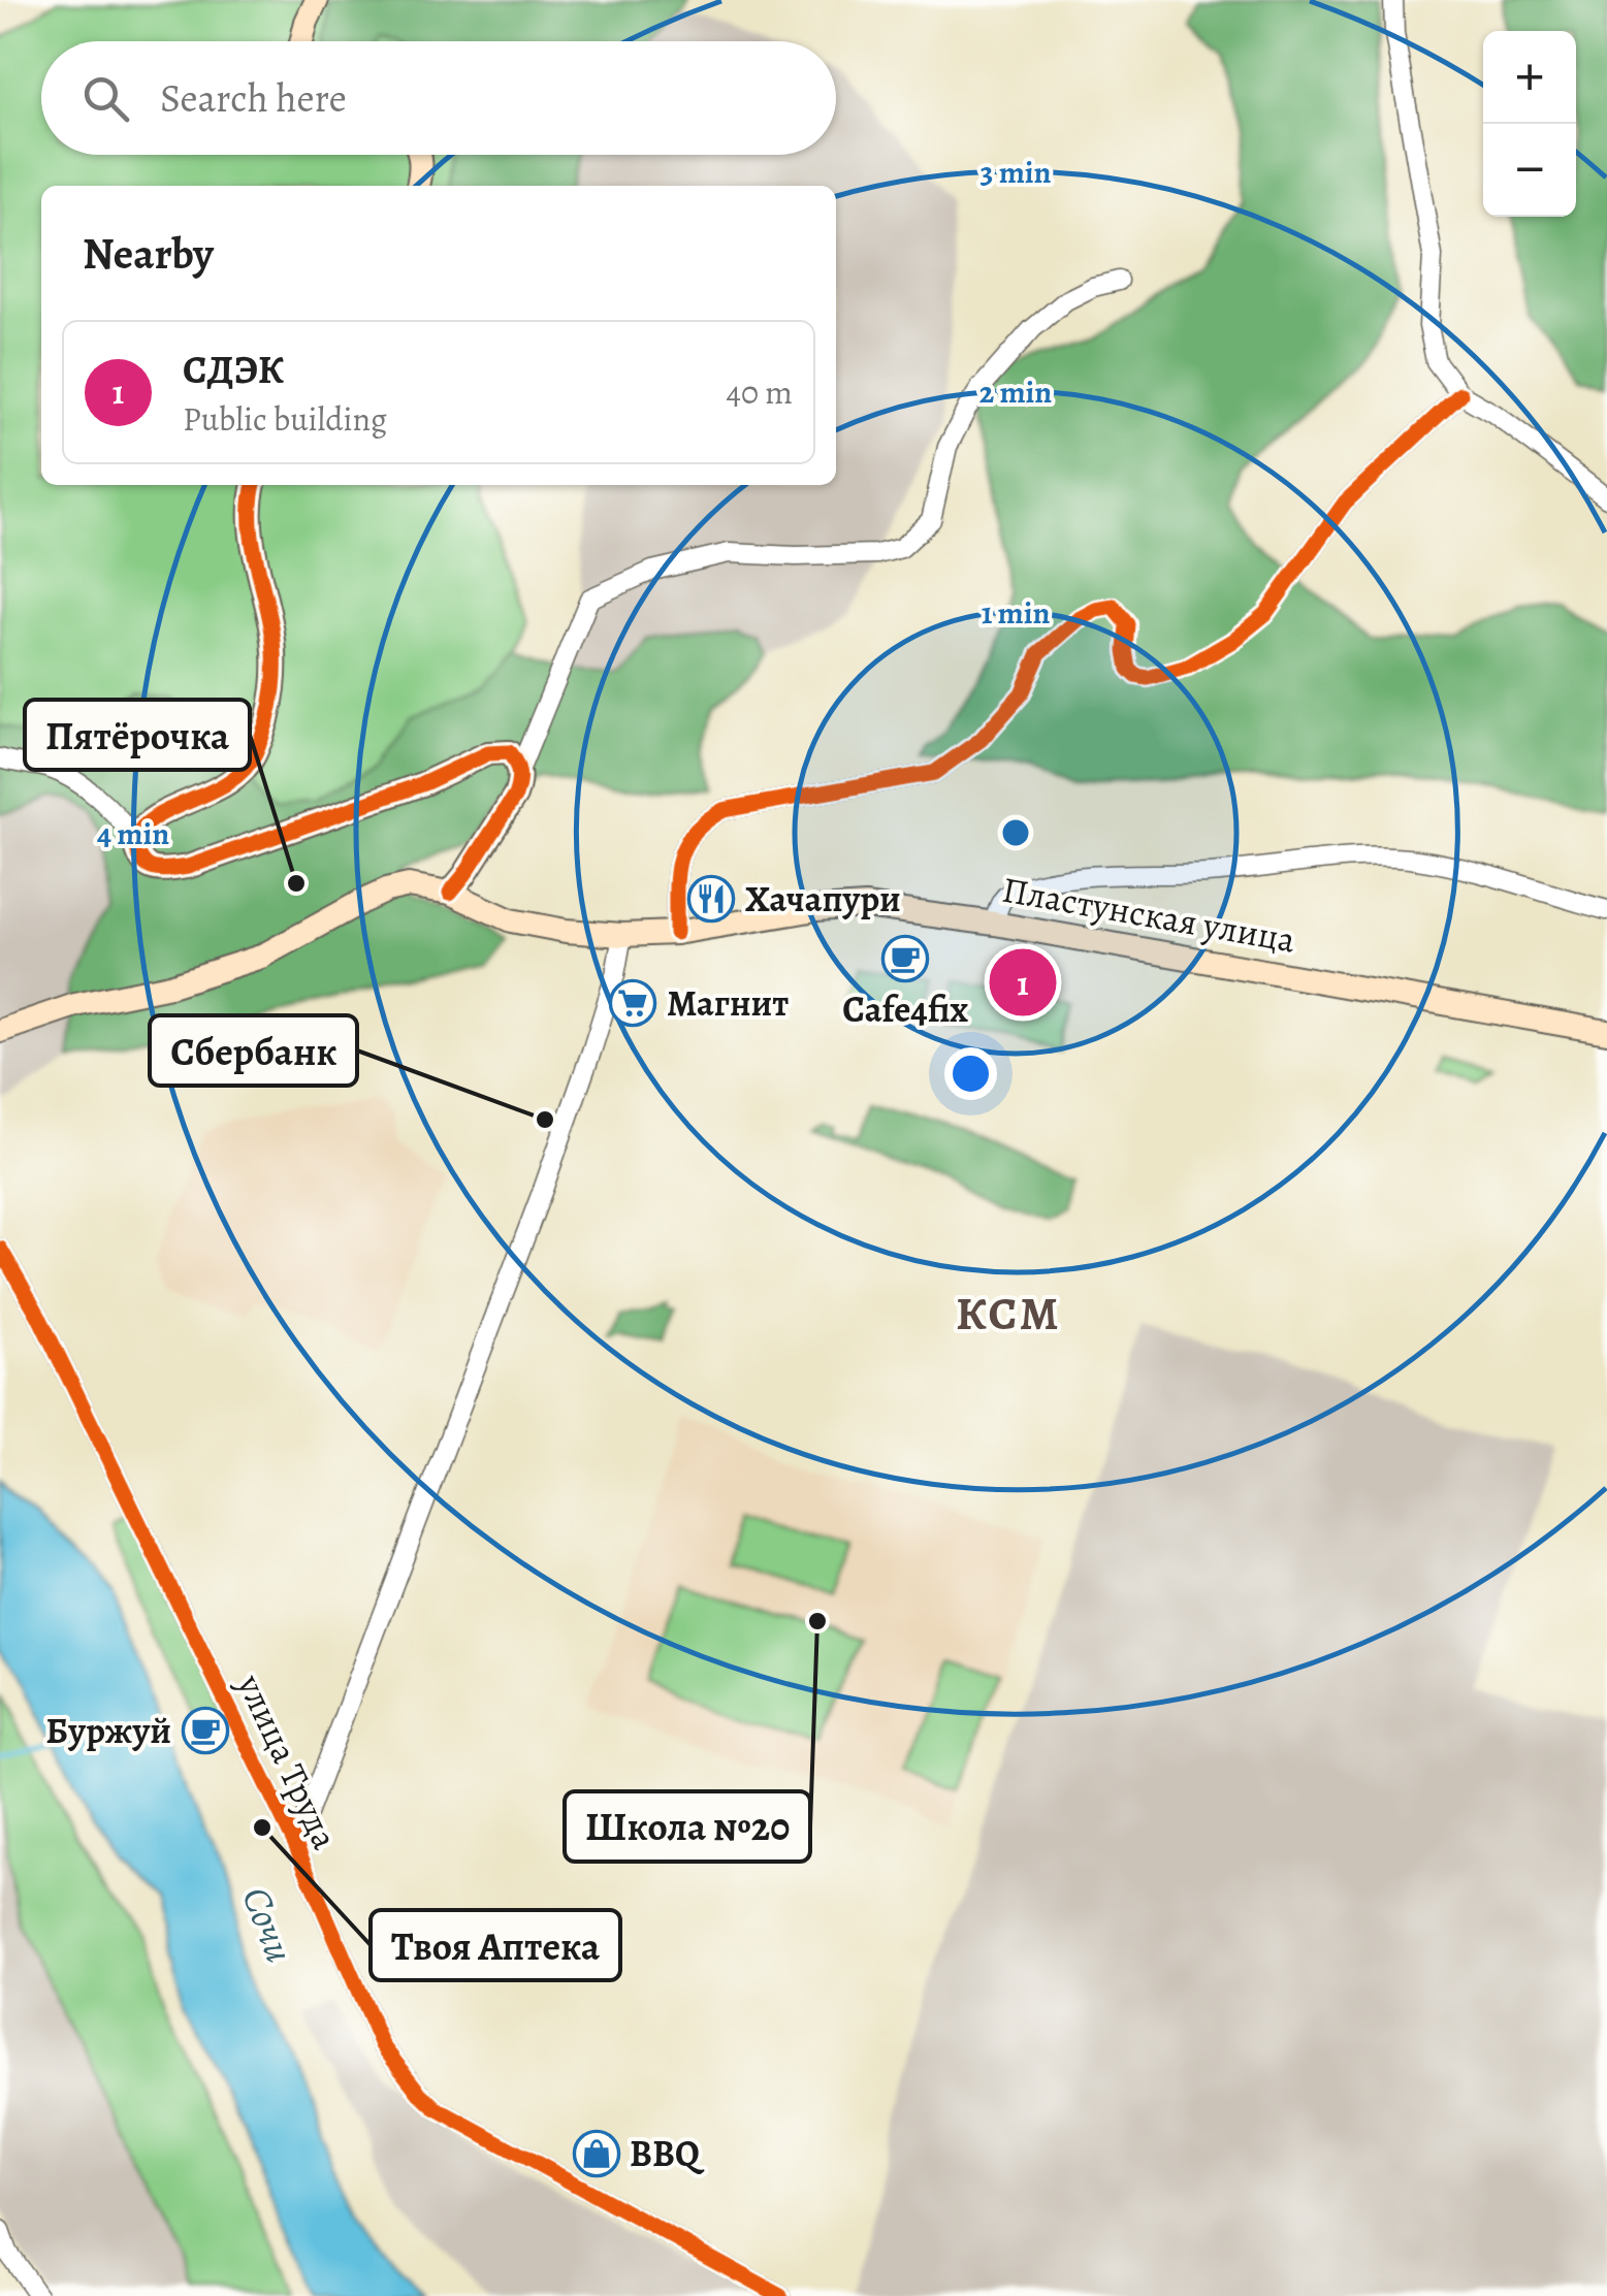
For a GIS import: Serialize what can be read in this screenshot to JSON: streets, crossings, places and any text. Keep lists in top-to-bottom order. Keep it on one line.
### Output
{"streets":{"main road":["Пластунская улица"],"street":["улица Труда"]},"crossings":[["Пластунская улица","улица Труда"]],"districts":["КСМ"],"water":["Сочи"],"places":{"other":["Пятёрочка","Сбербанк","Школа №20","Твоя Аптека"],"restaurant":["Хачапури"],"cafe":["Cafe4fix","Буржуй"],"supermarket":["Магнит"],"shop":["BBQ"]},"page":{"map_buttons":["+","−"],"search":"Search here","heading":"Nearby","list":[{"mark":"1","name":"СДЭК","note":"Public building","value":"40 m"}],"pins":"1"},"rings":["3 min","2 min","1 min","4 min"]}
